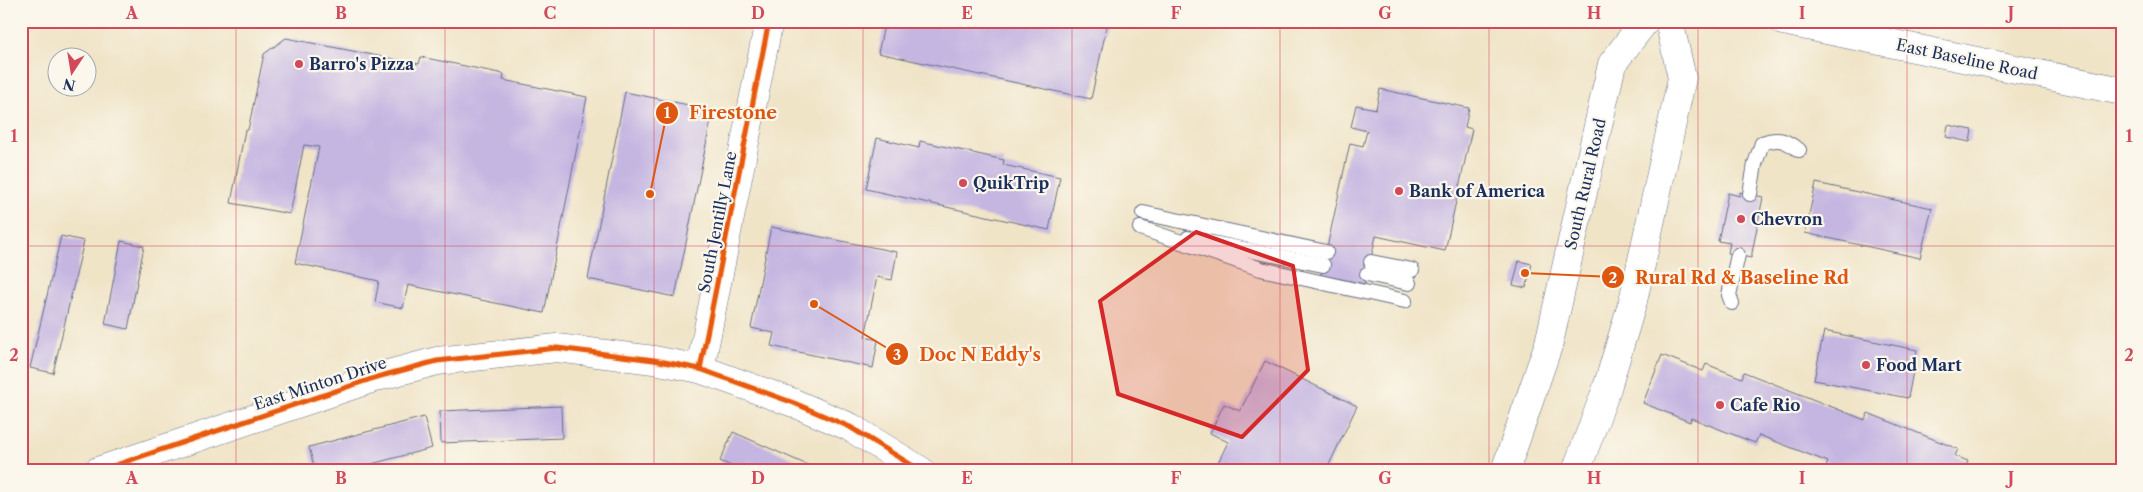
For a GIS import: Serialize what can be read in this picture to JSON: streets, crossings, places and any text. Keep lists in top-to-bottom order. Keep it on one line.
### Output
{"streets":{"main road":["East Baseline Road","South Rural Road","South Jentilly Lane","East Minton Drive"]},"crossings":[["South Jentilly Lane","East Minton Drive"]],"places":["Barro's Pizza","QuikTrip","Bank of America","Firestone","Chevron","Rural Rd & Baseline Rd","Doc N Eddy's","Food Mart","Cafe Rio"],"north":"bottom","grid":{"columns":["A","B","C","D","E","F","G","H","I","J"],"rows":["1","2"]}}
